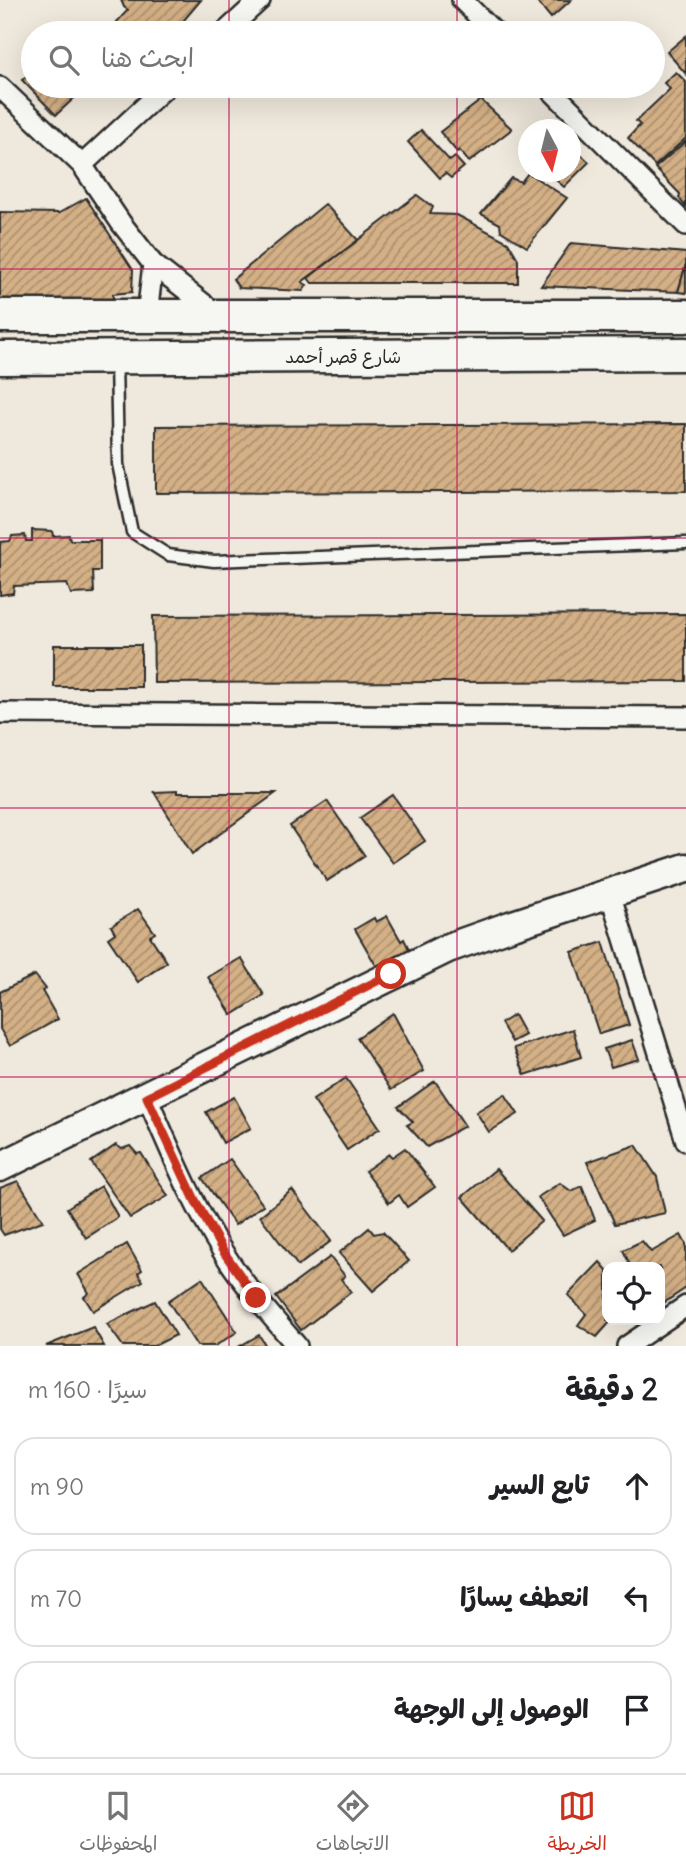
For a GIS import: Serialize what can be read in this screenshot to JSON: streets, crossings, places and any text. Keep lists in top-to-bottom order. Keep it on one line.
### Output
{"streets":{"main road":["شارع قصر أحمد"]},"north":"bottom","page":{"search":"ابحث هنا","heading":["2 دقيقة","سيرًا · 160 m"],"list":[["تابع السير","90 m"],["انعطف يسارًا","70 m"],"الوصول إلى الوجهة"],"nav":["الخريطة","الاتجاهات","المحفوظات"]}}
